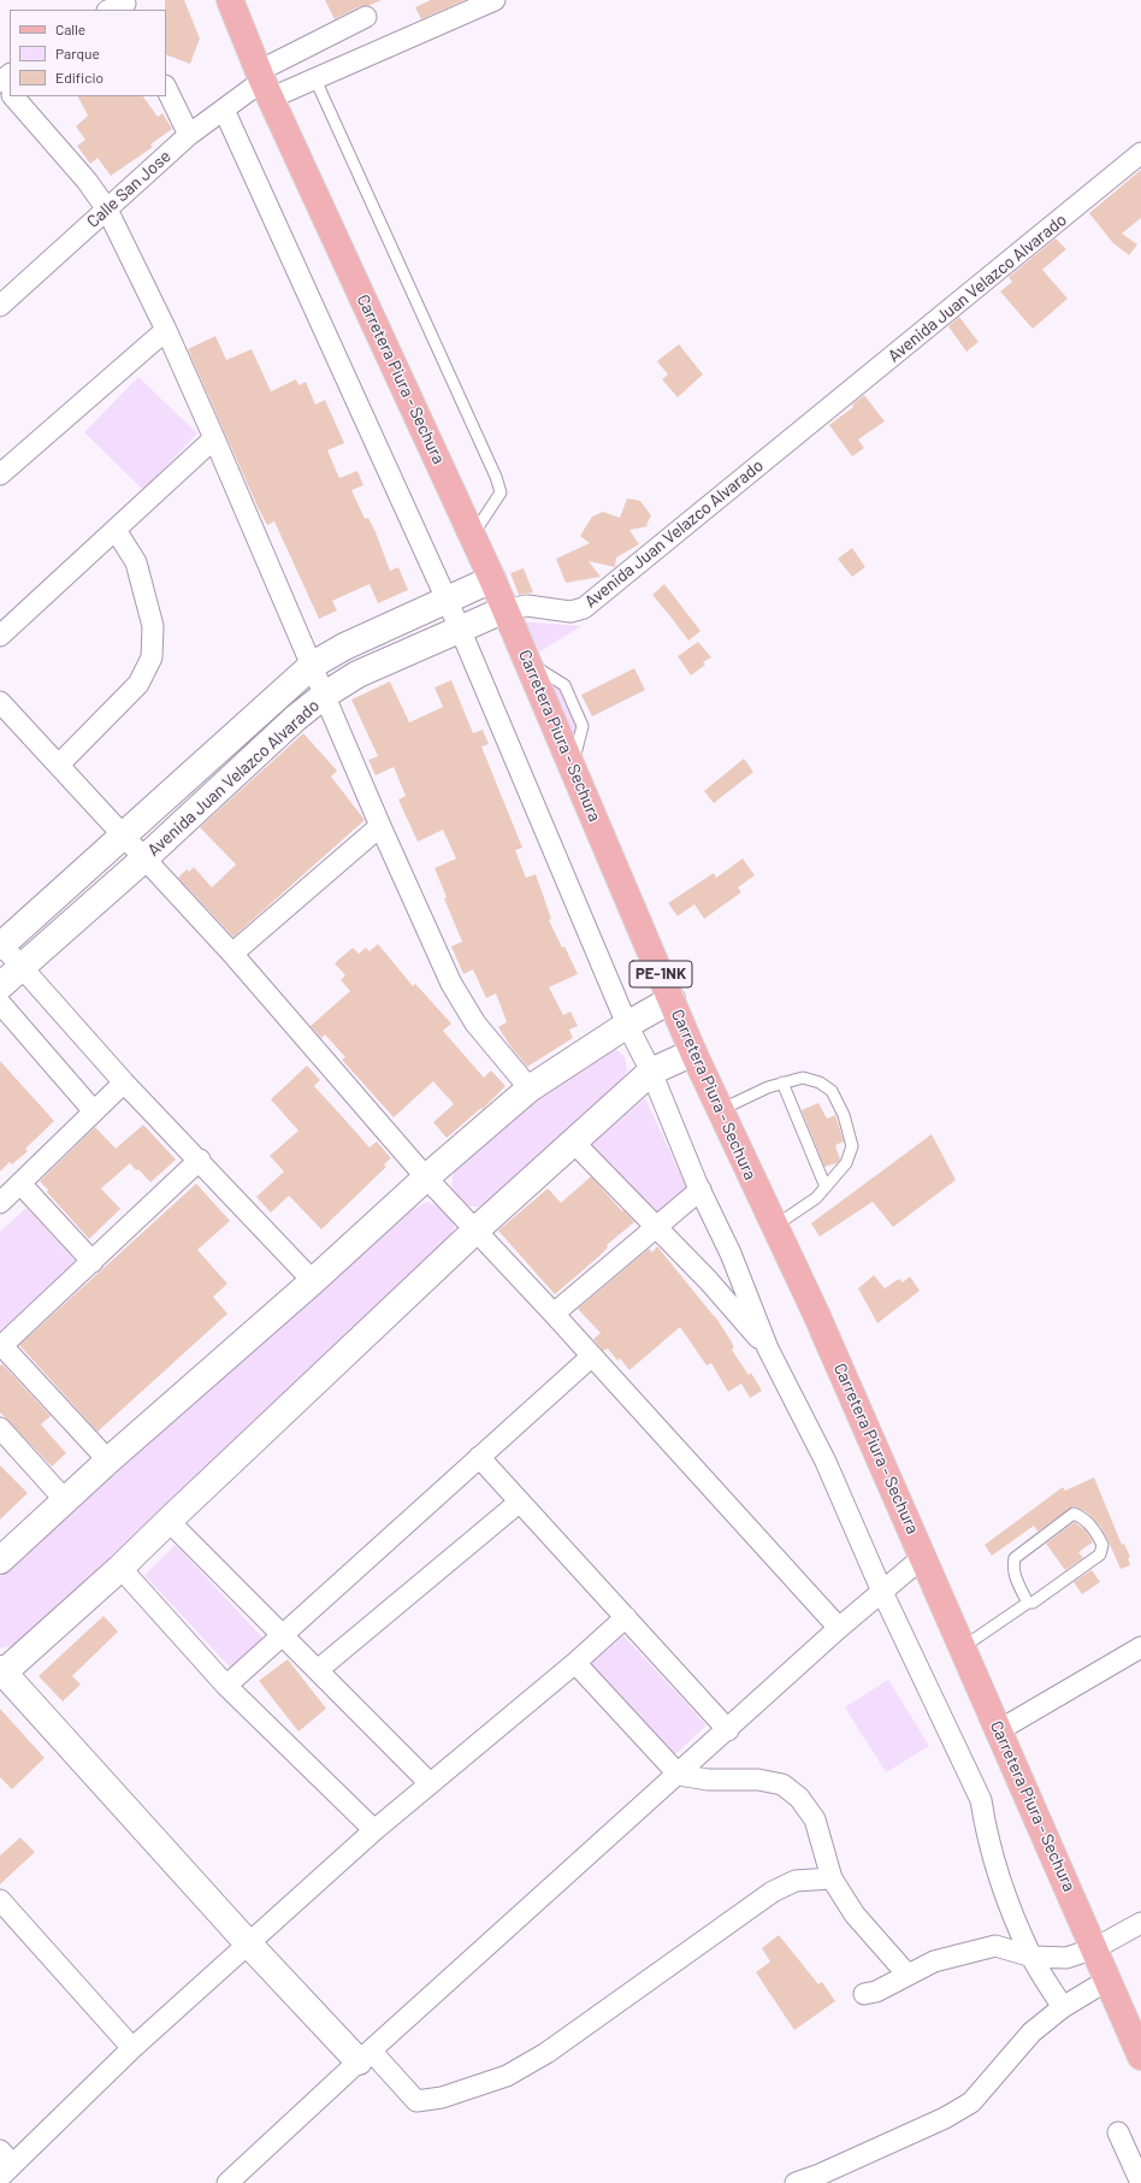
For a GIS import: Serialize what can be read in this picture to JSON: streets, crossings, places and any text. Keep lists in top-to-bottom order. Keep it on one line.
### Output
{"streets":{"main road":["Carretera Piura - Sechura","PE-1NK"],"street":["Calle San Jose","Avenida Juan Velazco Alvarado"]},"crossings":[["Calle San Jose","Carretera Piura - Sechura"],["Avenida Juan Velazco Alvarado","Carretera Piura - Sechura"]],"legend":["Calle","Parque","Edificio"]}
